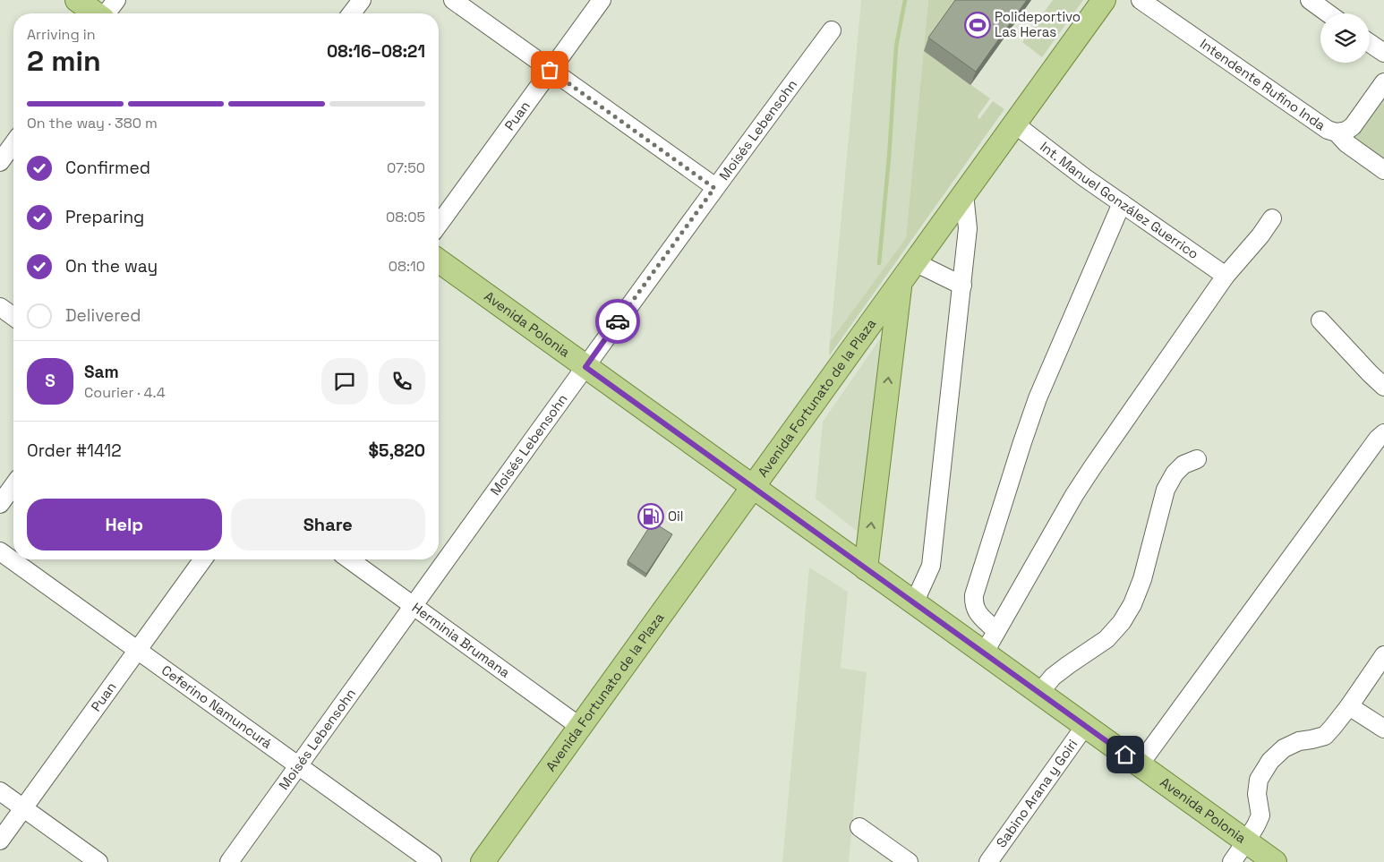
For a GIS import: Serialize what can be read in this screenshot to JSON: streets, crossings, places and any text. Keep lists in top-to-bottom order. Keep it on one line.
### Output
{"streets":{"main road":["Avenida Polonia","Avenida Fortunato de la Plaza"],"street":["Intendente Rufino Inda","Puan","Moisés Lebensohn","Int. Manuel González Guerrico","Herminia Brumana","Ceferino Namuncurá","Sabino Arana y Goiri"]},"crossings":[["Puan","Ceferino Namuncurá"],["Moisés Lebensohn","Avenida Polonia"],["Moisés Lebensohn","Herminia Brumana"],["Moisés Lebensohn","Ceferino Namuncurá"],["Int. Manuel González Guerrico","Avenida Fortunato de la Plaza"],["Avenida Polonia","Avenida Fortunato de la Plaza"],["Avenida Polonia","Sabino Arana y Goiri"],["Avenida Fortunato de la Plaza","Herminia Brumana"]],"places":{"sports":["Polideportivo Las Heras"],"fuel station":["Oil"]},"page":{"heading":["2 min","Arriving in","08:16–08:21"],"panel":["Sam","Courier · 4.4","Order #1412","$5,820"],"bar":"On the way · 380 m","list":[["Confirmed","07:50"],["Preparing","08:05"],["On the way","08:10"],"Delivered"],"round":"S","buttons":["Help","Share"]}}
